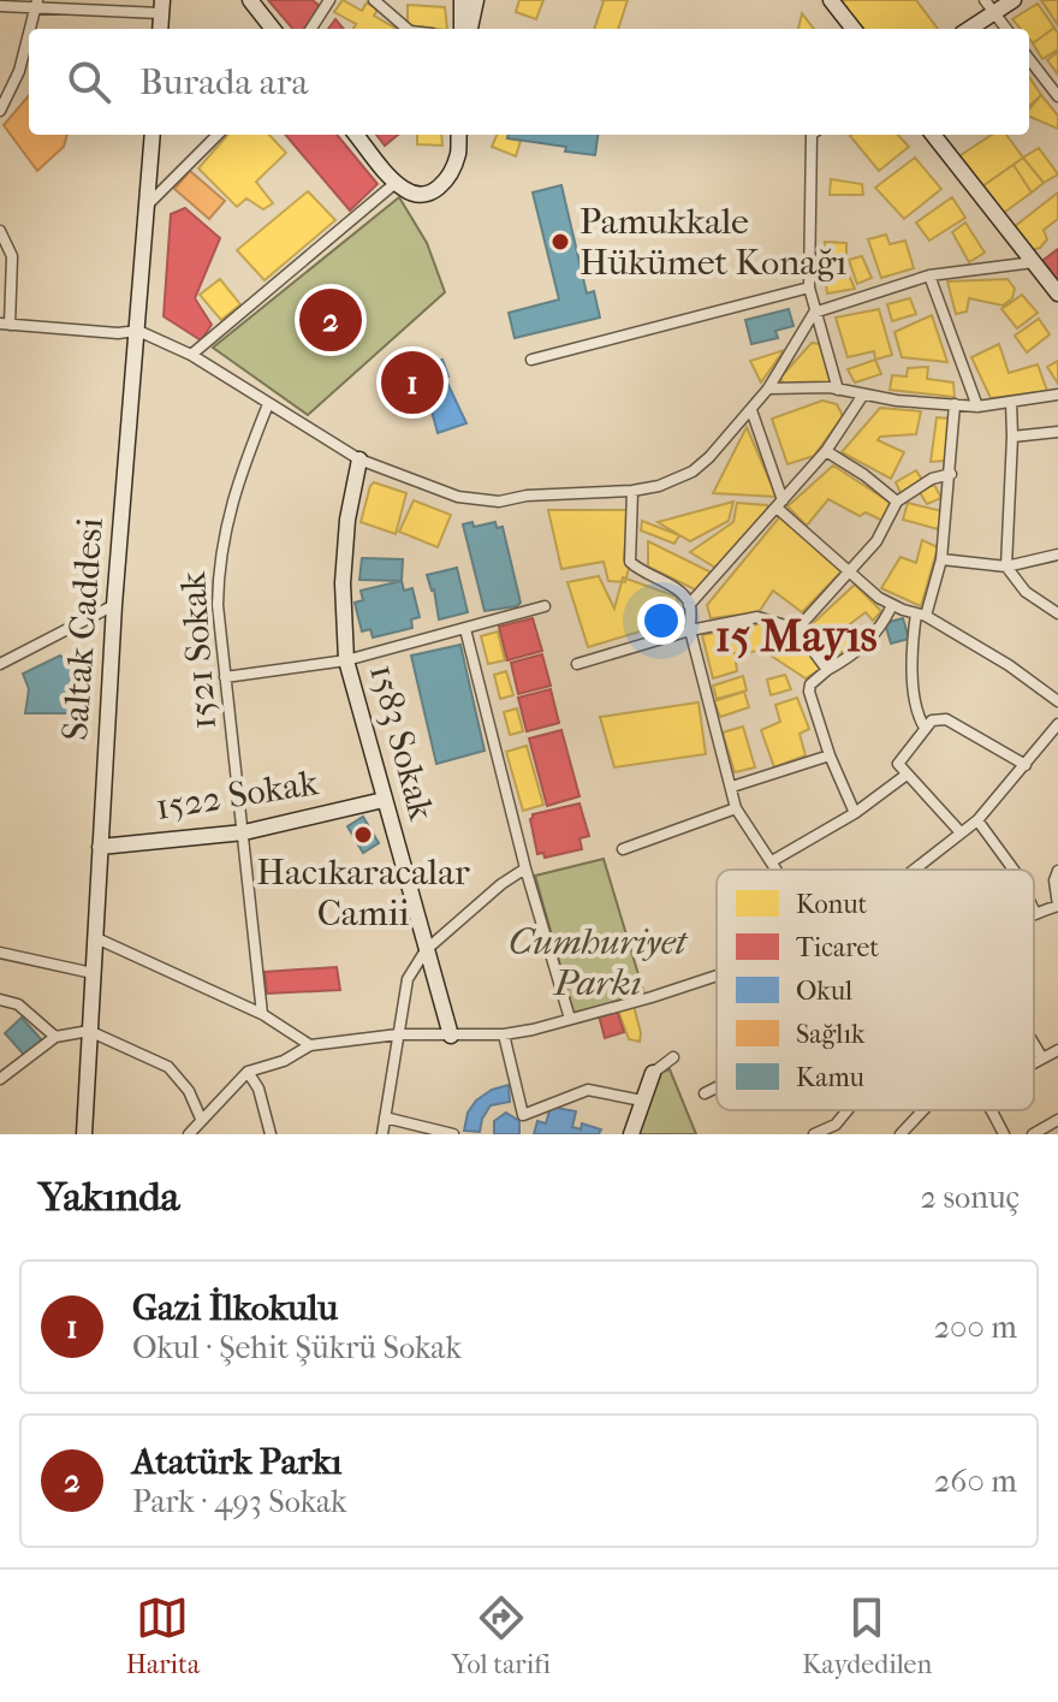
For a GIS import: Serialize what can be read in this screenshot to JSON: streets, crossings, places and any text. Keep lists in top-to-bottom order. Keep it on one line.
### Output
{"streets":{"main road":["Saltak Caddesi","1583 Sokak","1522 Sokak"],"street":["1521 Sokak"]},"crossings":[["Saltak Caddesi","1522 Sokak"],["1521 Sokak","1522 Sokak"],["1583 Sokak","1522 Sokak"]],"districts":["15 Mayıs"],"parks":["Cumhuriyet Parkı"],"places":["Pamukkale Hükümet Konağı","Hacıkaracalar Camii"],"legend":["Konut","Ticaret","Okul","Sağlık","Kamu"],"page":{"search":"Burada ara","pins":["2","1"],"heading":["Yakında","2 sonuç"],"list":[{"mark":"1","name":"Gazi İlkokulu","note":"Okul · Şehit Şükrü Sokak","value":"200 m"},{"mark":"2","name":"Atatürk Parkı","note":"Park · 493 Sokak","value":"260 m"}],"nav":["Harita","Yol tarifi","Kaydedilen"]}}
